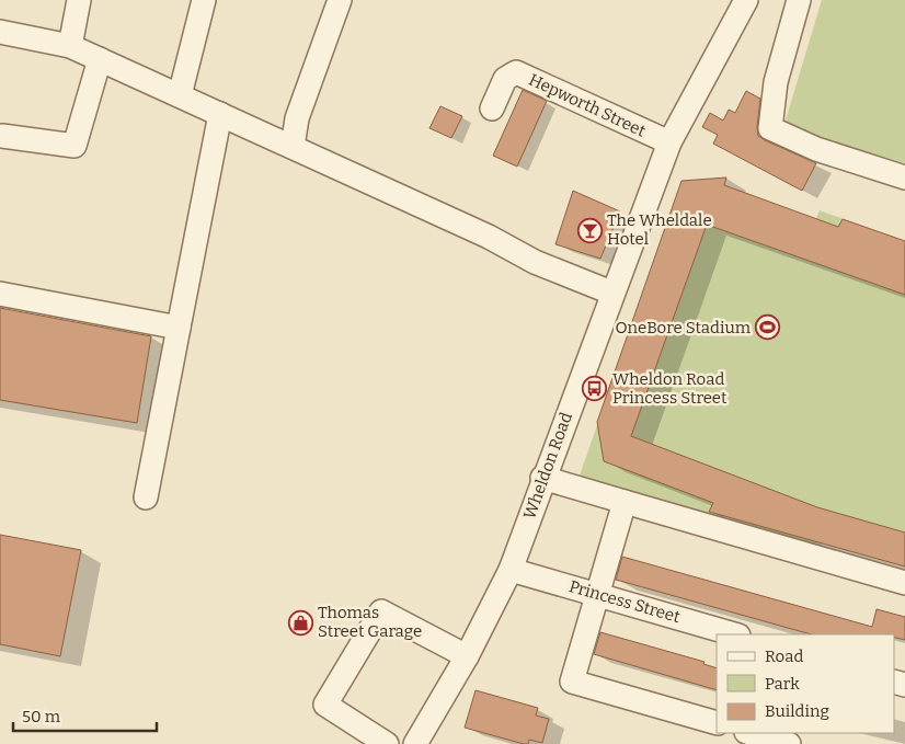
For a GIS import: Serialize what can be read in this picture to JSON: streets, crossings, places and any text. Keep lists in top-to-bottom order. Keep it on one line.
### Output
{"streets":{"street":["Hepworth Street","Wheldon Road","Princess Street"]},"crossings":[["Hepworth Street","Wheldon Road"],["Wheldon Road","Princess Street"]],"places":{"bar":["The Wheldale Hotel"],"sports":["OneBore Stadium"],"bus stop":["Wheldon Road Princess Street"],"shop":["Thomas Street Garage"]},"legend":["Road","Park","Building"],"scale_bar":"50 m"}
